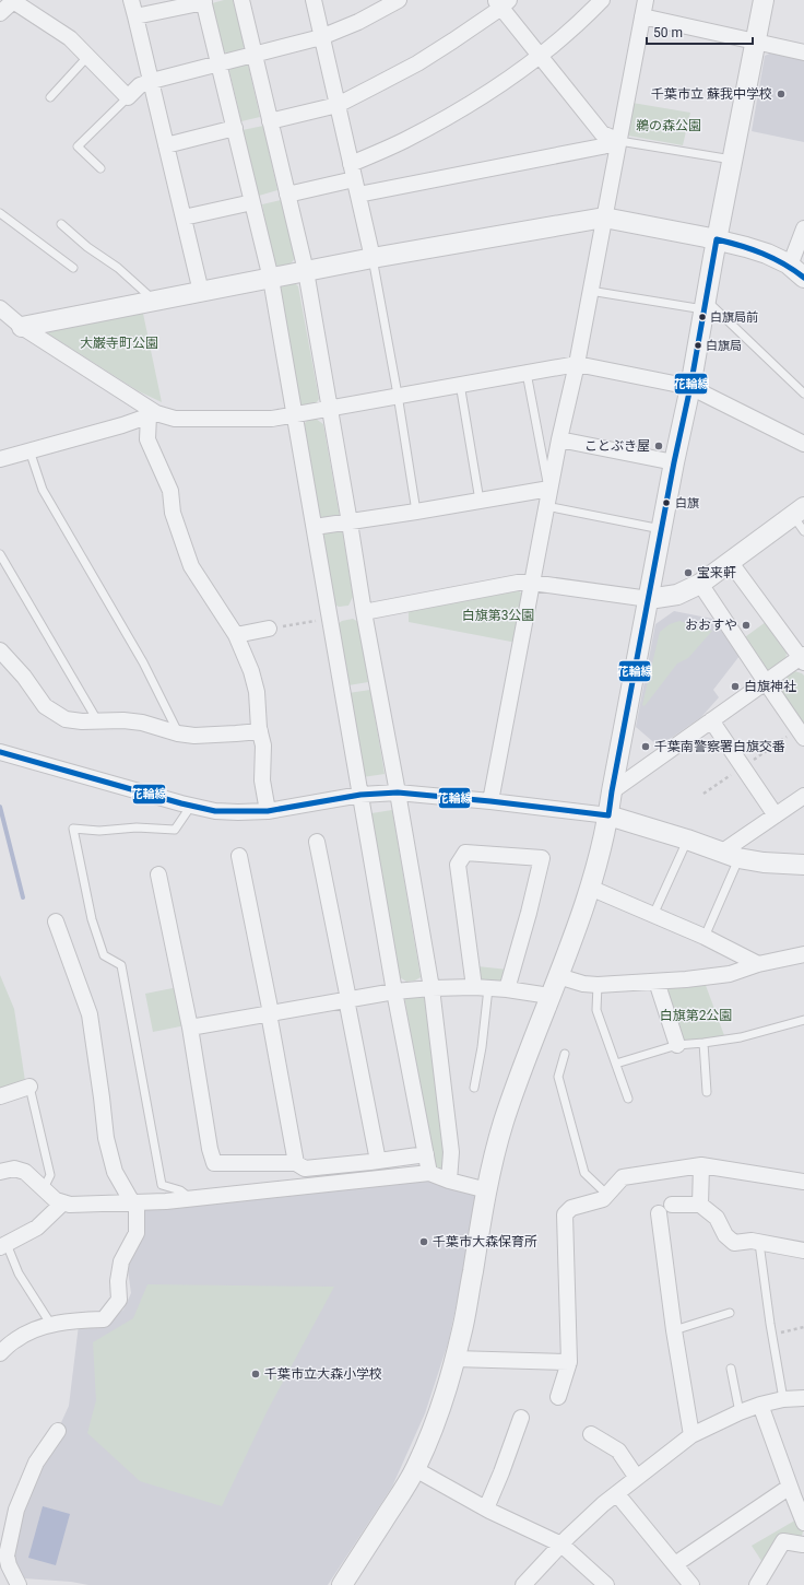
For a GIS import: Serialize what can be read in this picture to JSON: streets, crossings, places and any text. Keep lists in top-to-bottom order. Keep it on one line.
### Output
{"parks":["鵜の森公園","大巌寺町公園","白旗第3公園","白旗第2公園"],"places":["千葉市立 蘇我中学校","白旗局前","白旗局","ことぶき屋","白旗","宝来軒","おおすや","白旗神社","千葉南警察署白旗交番","千葉市大森保育所","千葉市立大森小学校"],"lines":["transit line 花輪線"],"scale_bar":"50 m"}
